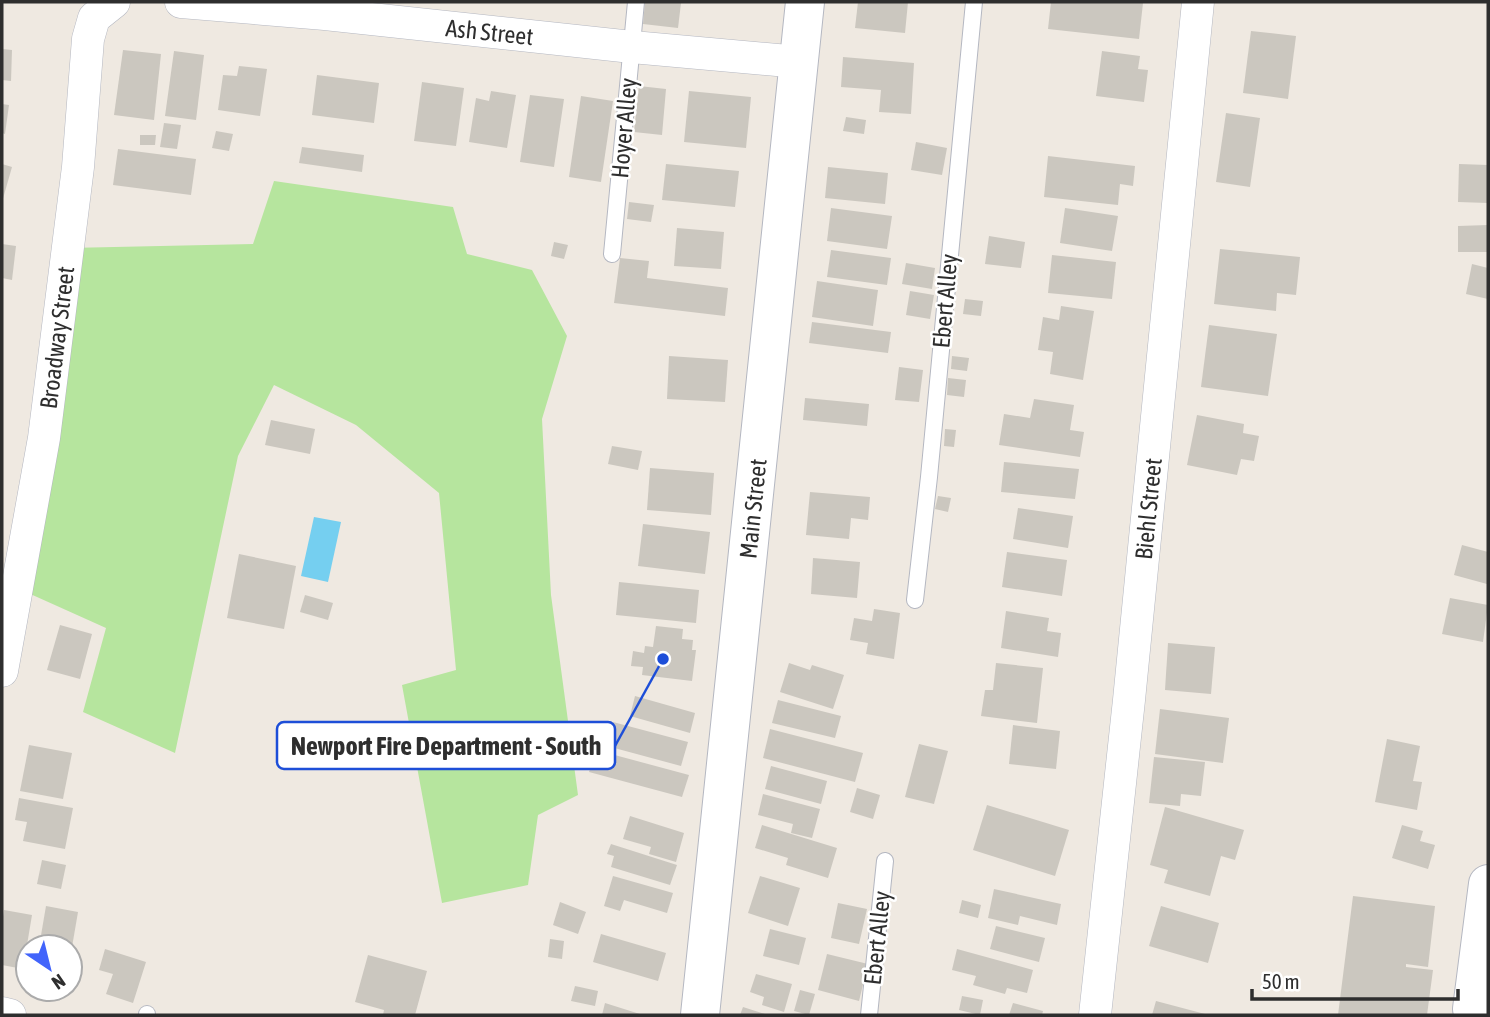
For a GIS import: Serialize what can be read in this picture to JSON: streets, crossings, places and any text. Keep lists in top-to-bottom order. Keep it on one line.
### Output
{"streets":{"street":["Ash Street","Broadway Street","Main Street","Biehl Street"],"lane":["Hoyer Alley","Ebert Alley"]},"crossings":[["Ash Street","Hoyer Alley"],["Ash Street","Main Street"]],"places":["Newport Fire Department - South"],"scale_bar":"50 m","north":"bottom right"}
